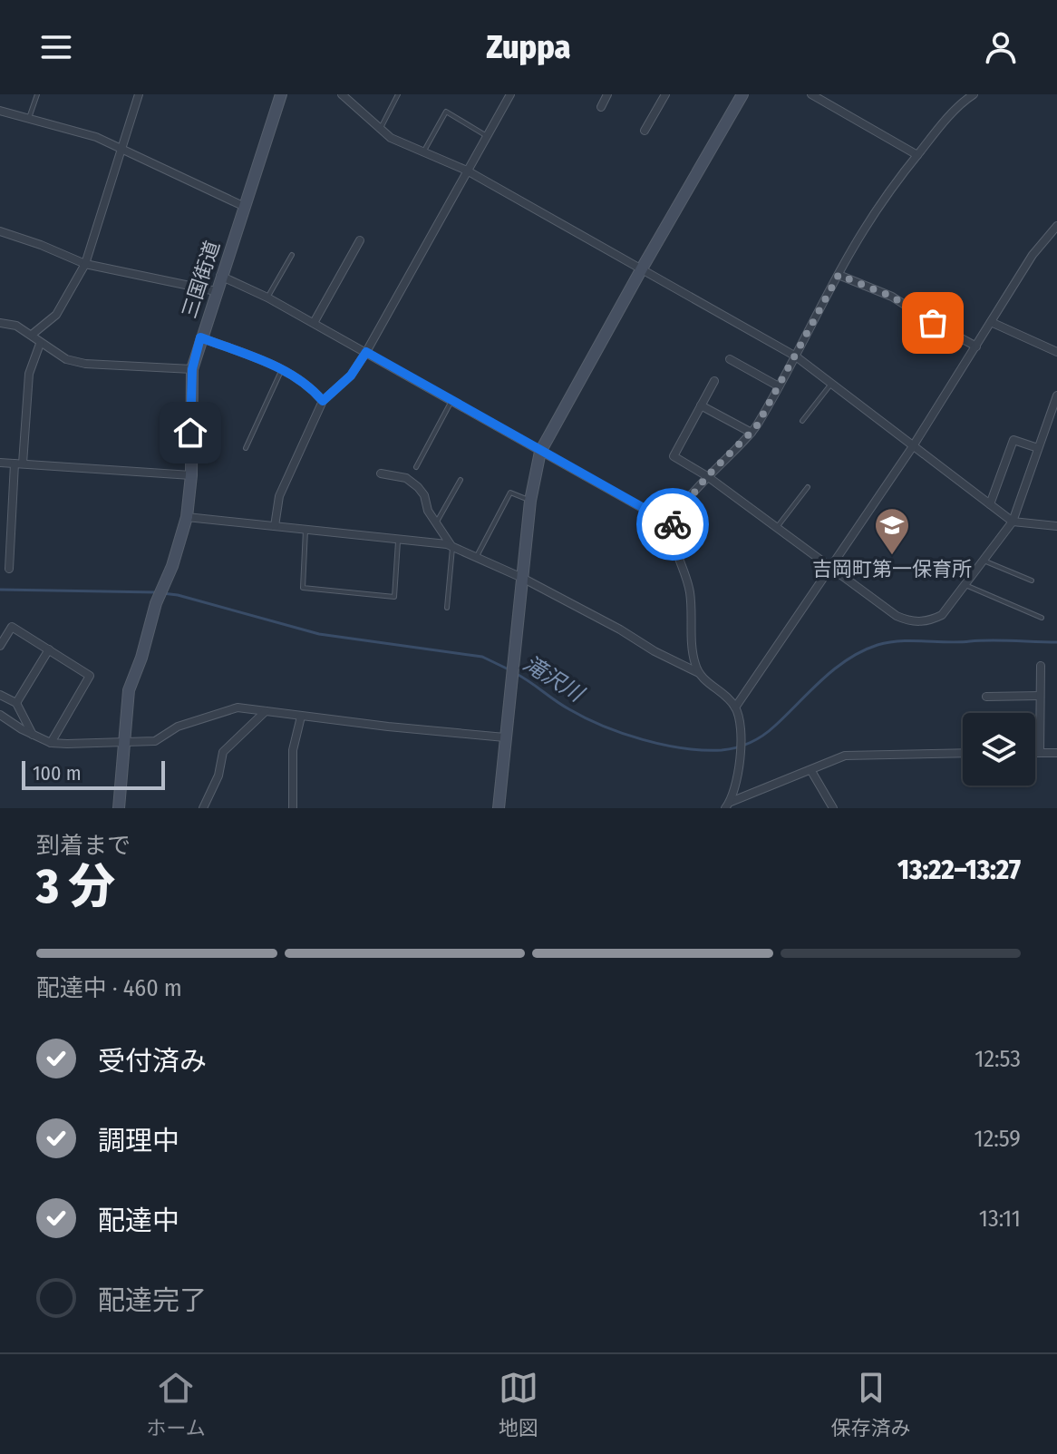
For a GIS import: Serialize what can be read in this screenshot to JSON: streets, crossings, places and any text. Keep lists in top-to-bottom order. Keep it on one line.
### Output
{"streets":{"street":["三国街道"]},"water":["滝沢川"],"places":{"school or university":["吉岡町第一保育所"]},"scale_bar":"100 m","page":{"header":"Zuppa","scale":"100 m","heading":["3 分","到着まで","13:22–13:27"],"bar":"配達中 · 460 m","list":[["受付済み","12:53"],["調理中","12:59"],["配達中","13:11"],"配達完了"],"tabs":["ホーム","地図","保存済み"]}}
